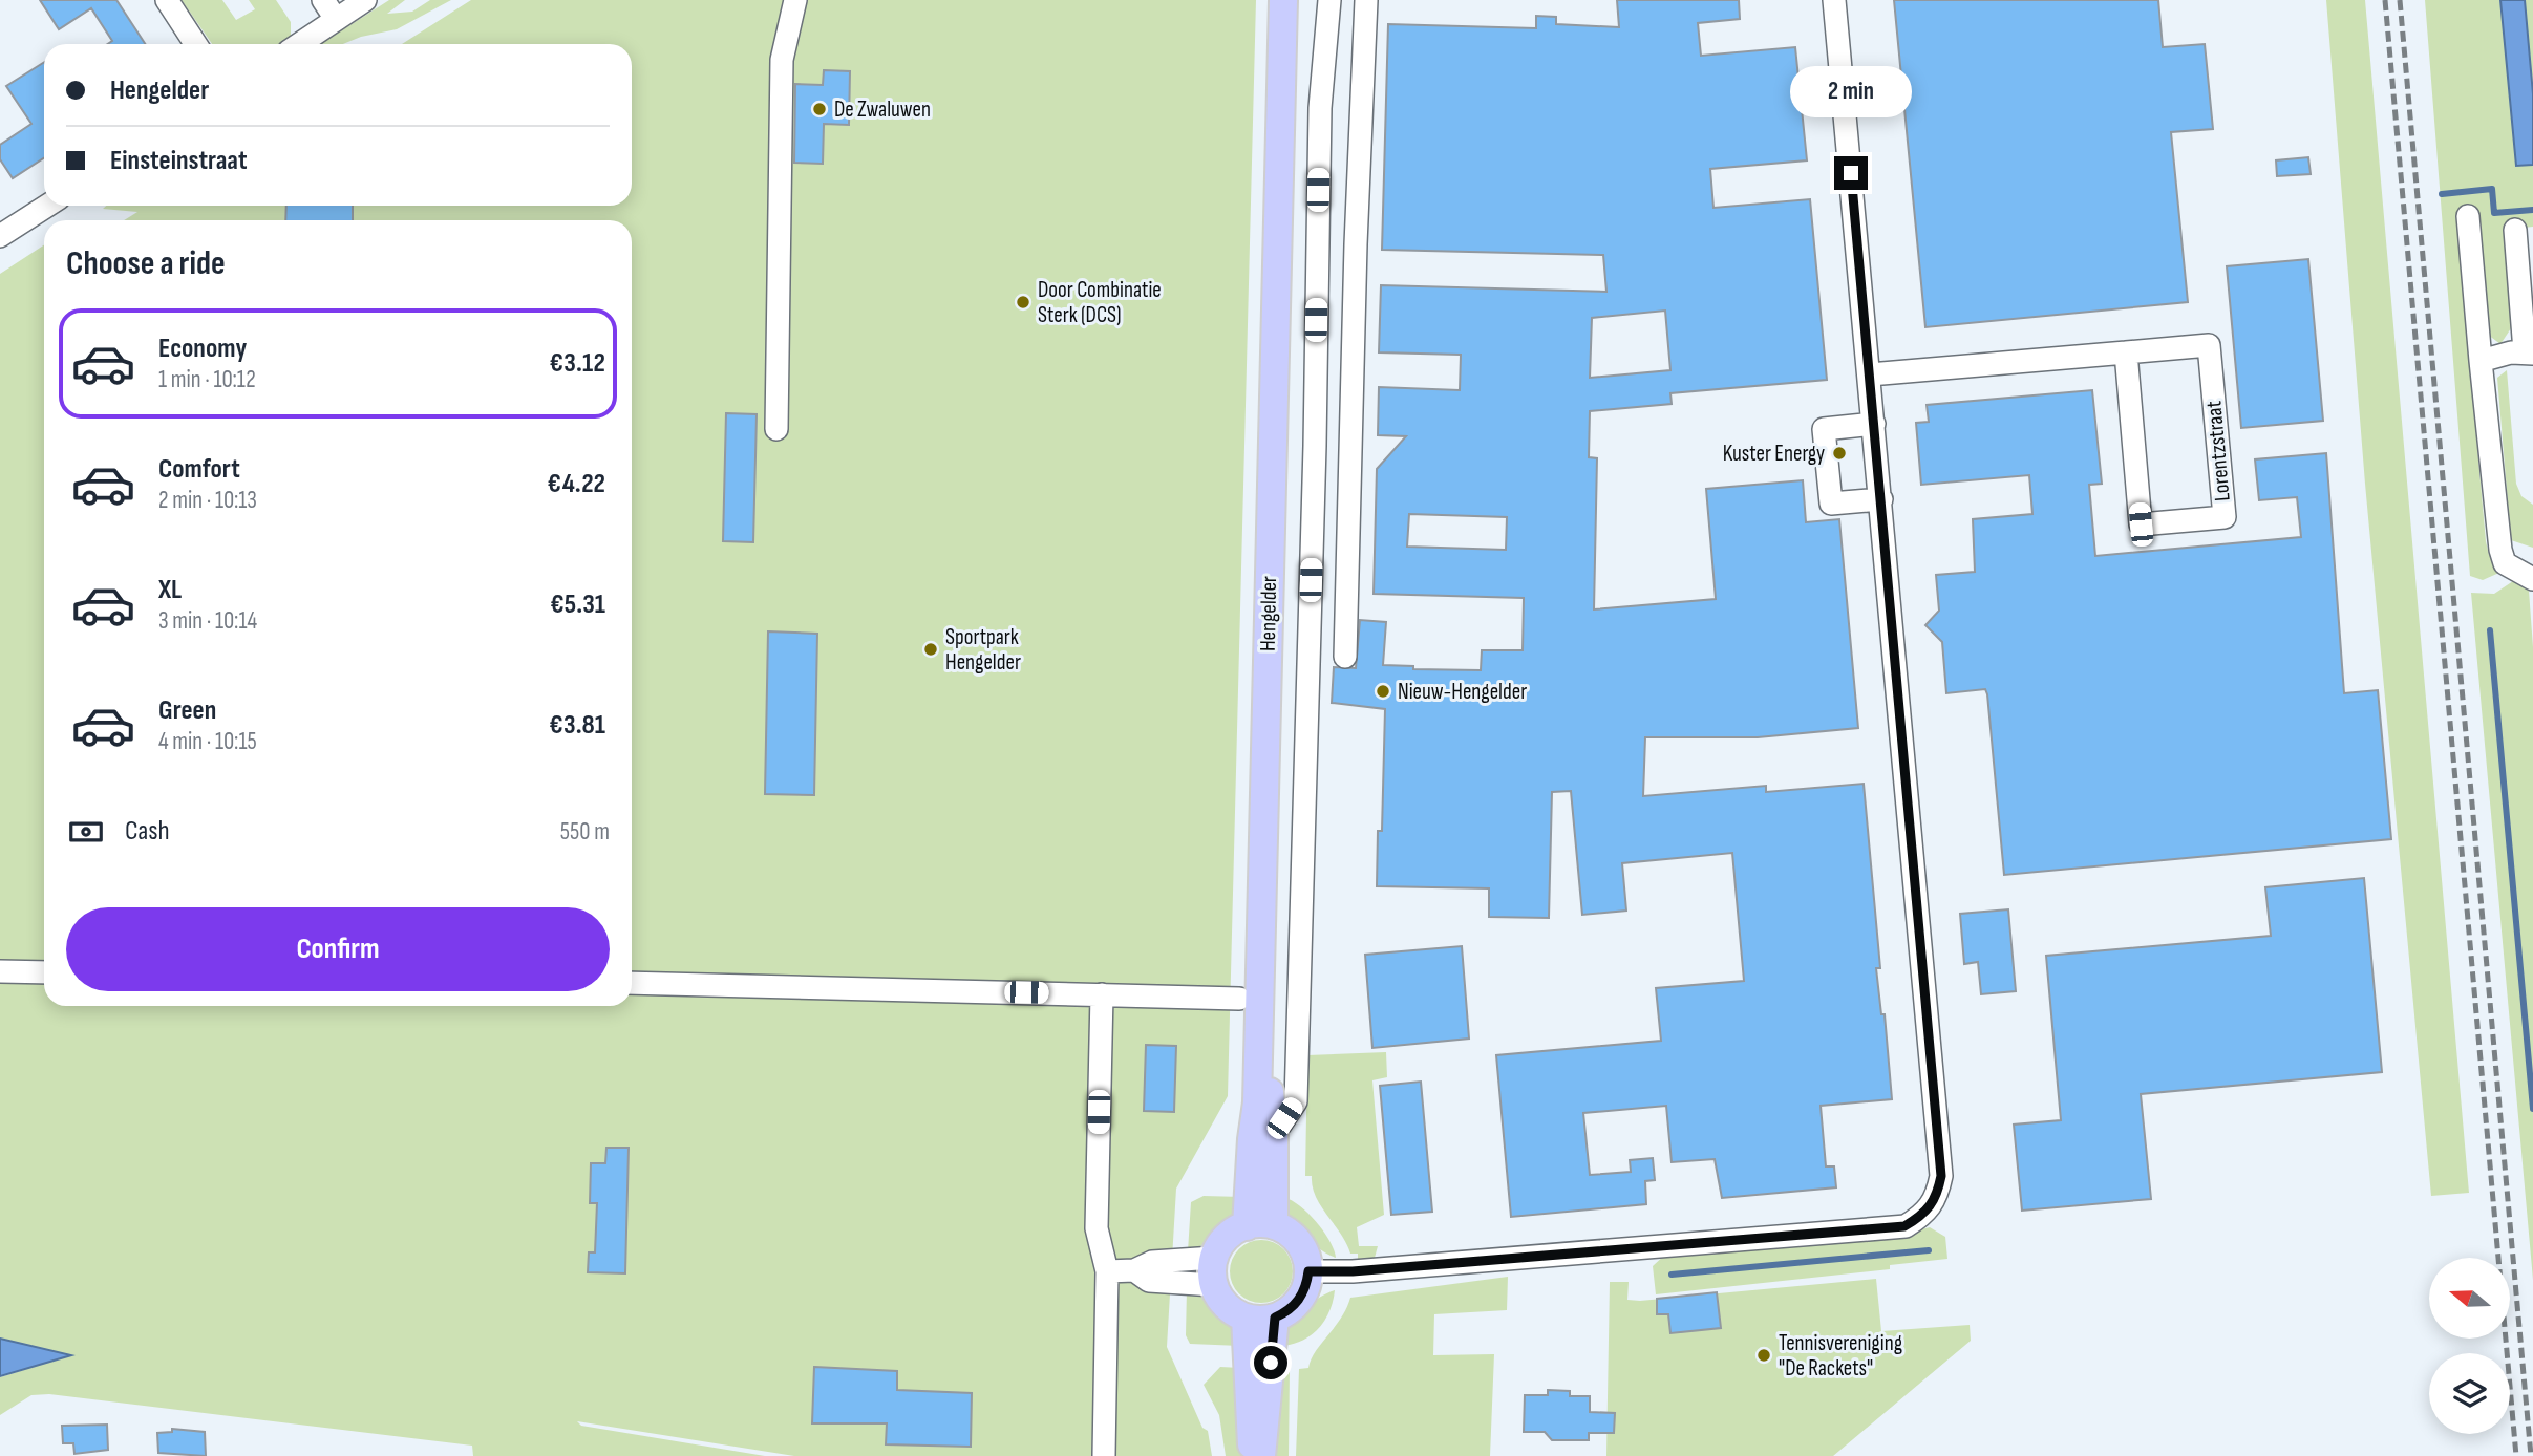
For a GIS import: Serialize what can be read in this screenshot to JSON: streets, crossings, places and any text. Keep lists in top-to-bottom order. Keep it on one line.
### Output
{"streets":{"main road":["Hengelder"],"street":["Lorentzstraat"]},"places":["De Zwaluwen","Door Combinatie Sterk (DCS)","Kuster Energy","Sportpark Hengelder","Nieuw-Hengelder","Tennisvereniging \"De Rackets\""],"north":"left","page":{"banner":["Hengelder","Einsteinstraat"],"bubble":"2 min","heading":"Choose a ride","list":[{"name":"Economy","note":"1 min · 10:12","value":"€3.12"},{"name":"Comfort","note":"2 min · 10:13","value":"€4.22"},{"name":"XL","note":"3 min · 10:14","value":"€5.31"},{"name":"Green","note":"4 min · 10:15","value":"€3.81"}],"pay":["Cash","550 m"],"buttons":"Confirm"}}
